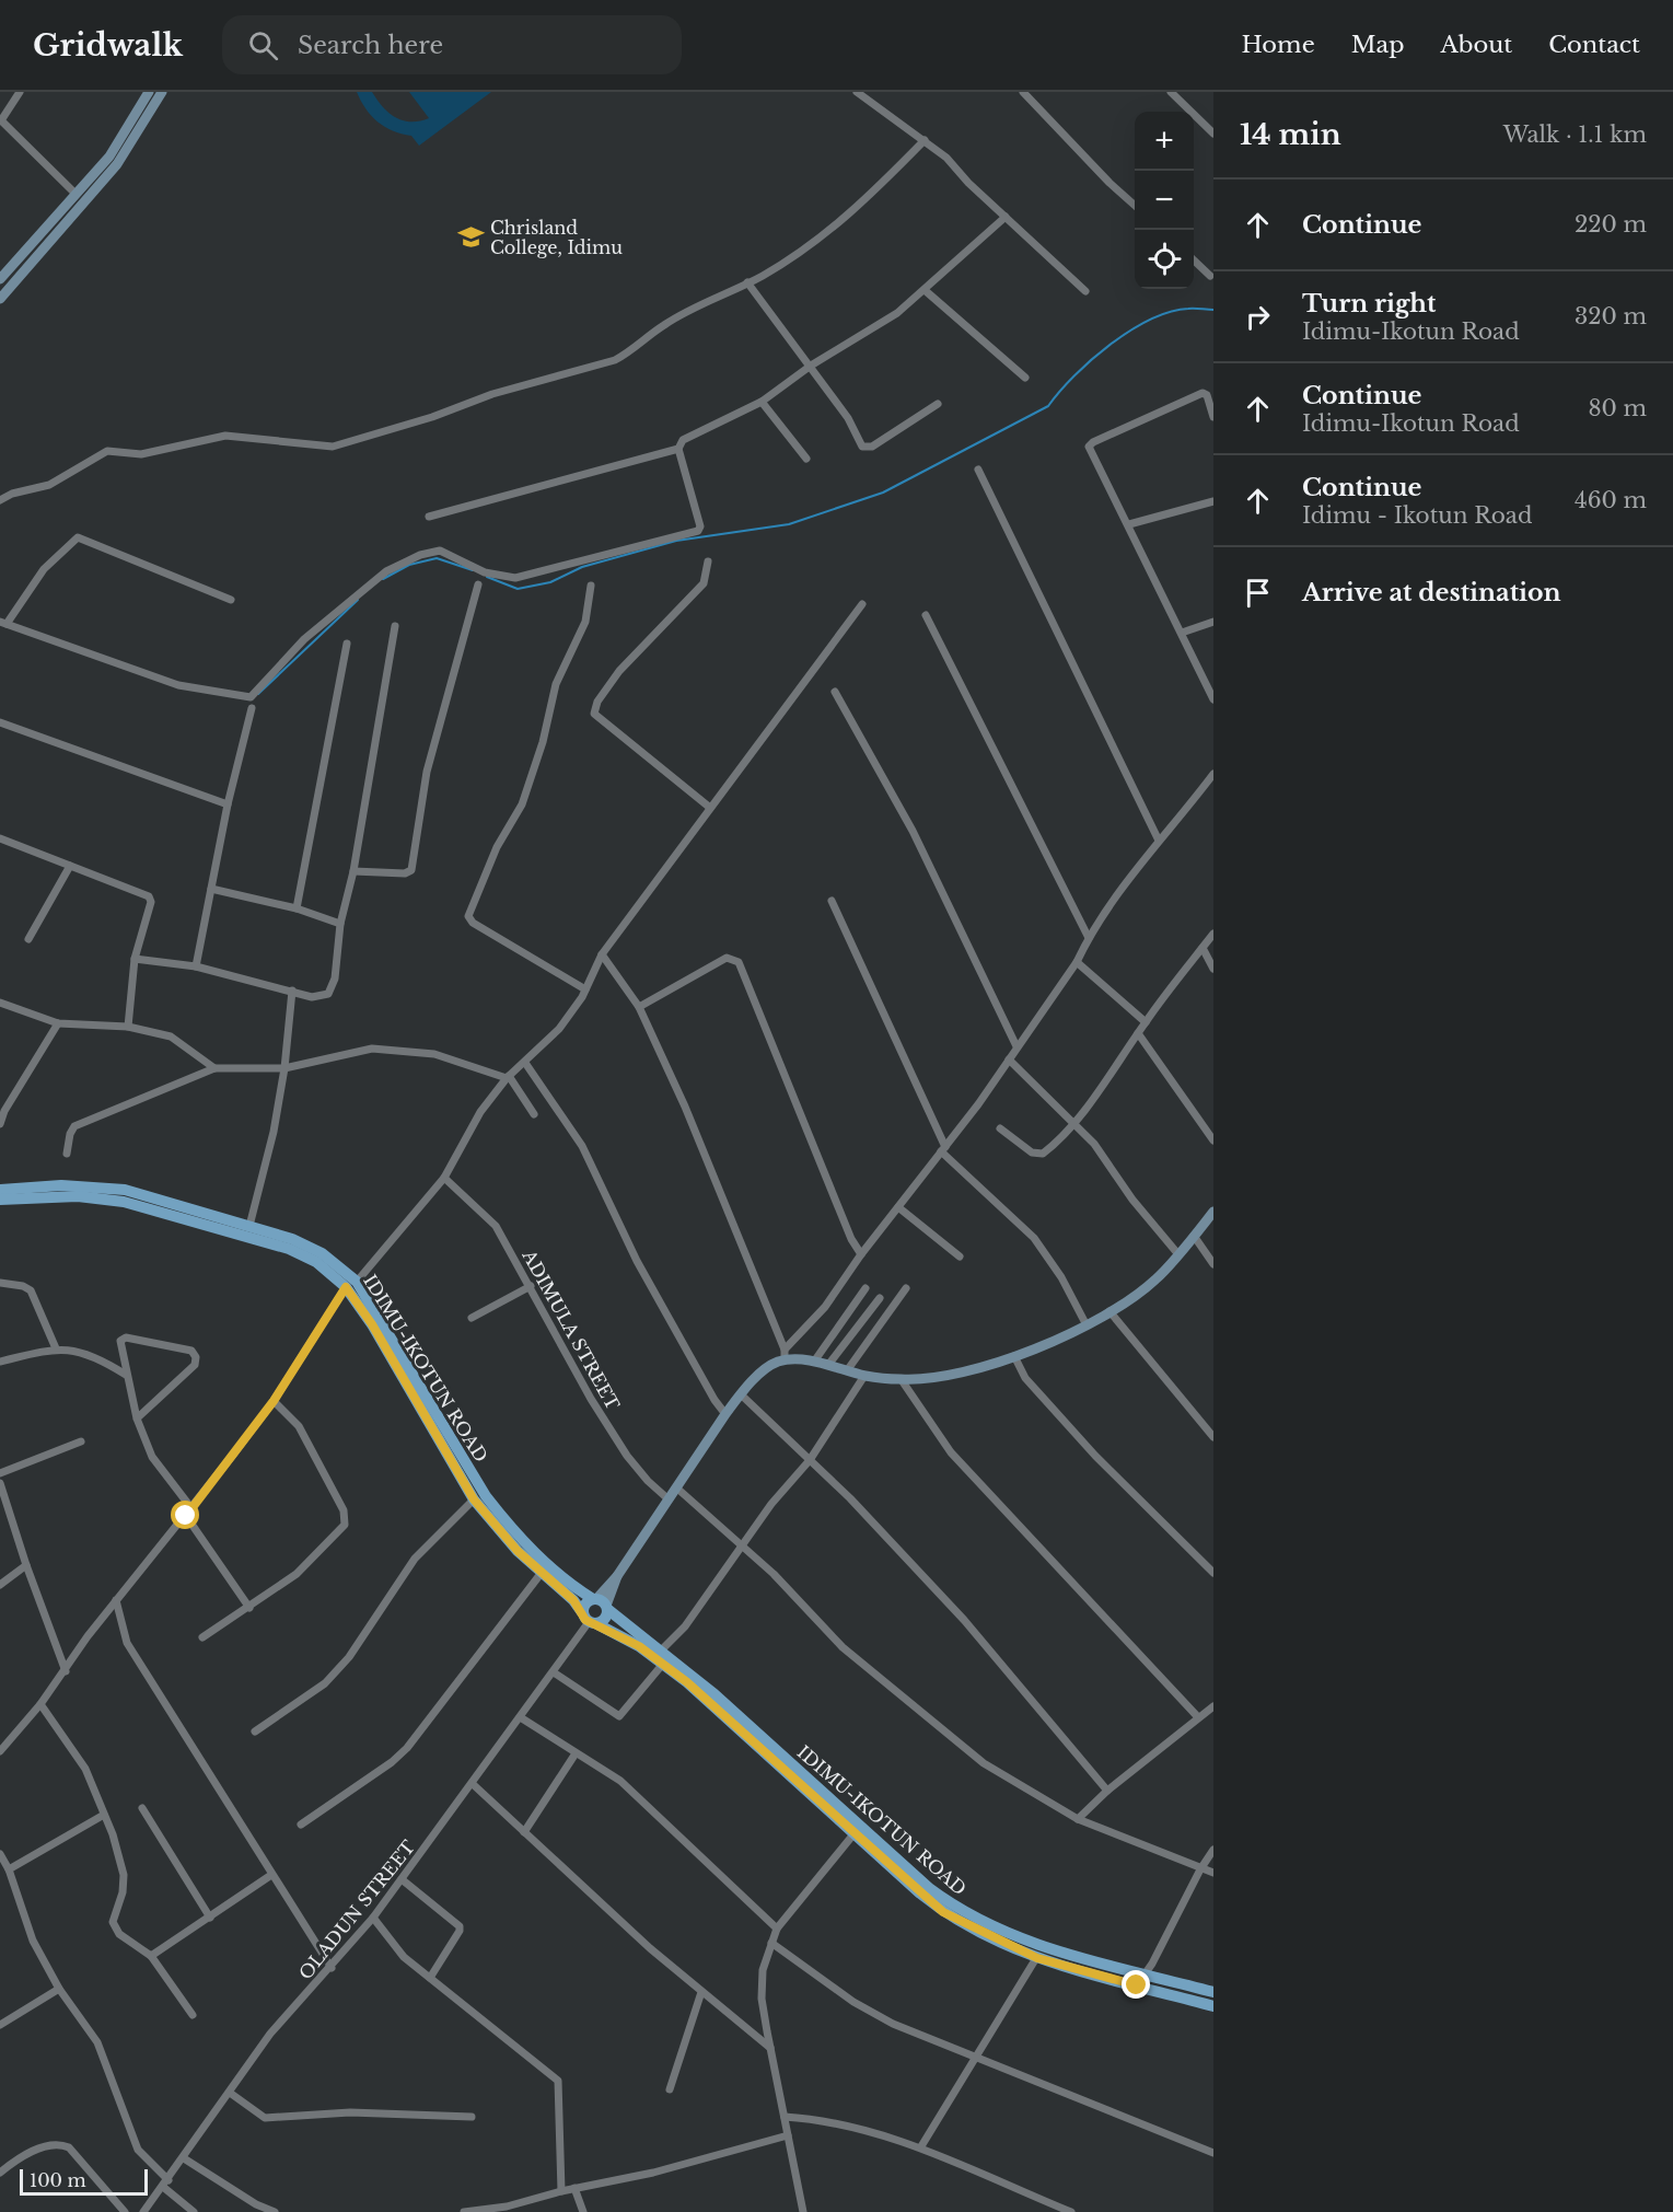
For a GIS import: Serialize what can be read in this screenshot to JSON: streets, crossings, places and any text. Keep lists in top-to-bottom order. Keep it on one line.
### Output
{"streets":{"main road":["IDIMU-IKOTUN ROAD"],"street":["ADIMULA STREET","OLADUN STREET"]},"crossings":[["IDIMU-IKOTUN ROAD","OLADUN STREET"]],"places":{"school or university":["Chrisland College, Idimu"]},"scale_bar":"100 m","page":{"header":"Gridwalk","search":"Search here","nav":["Home","Map","About","Contact"],"heading":["14 min","Walk · 1.1 km"],"map_buttons":["+","−"],"list":[["Continue","220 m"],["Turn right","Idimu-Ikotun Road","320 m"],["Continue","Idimu-Ikotun Road","80 m"],["Continue","Idimu - Ikotun Road","460 m"],"Arrive at destination"],"scale":"100 m"}}
